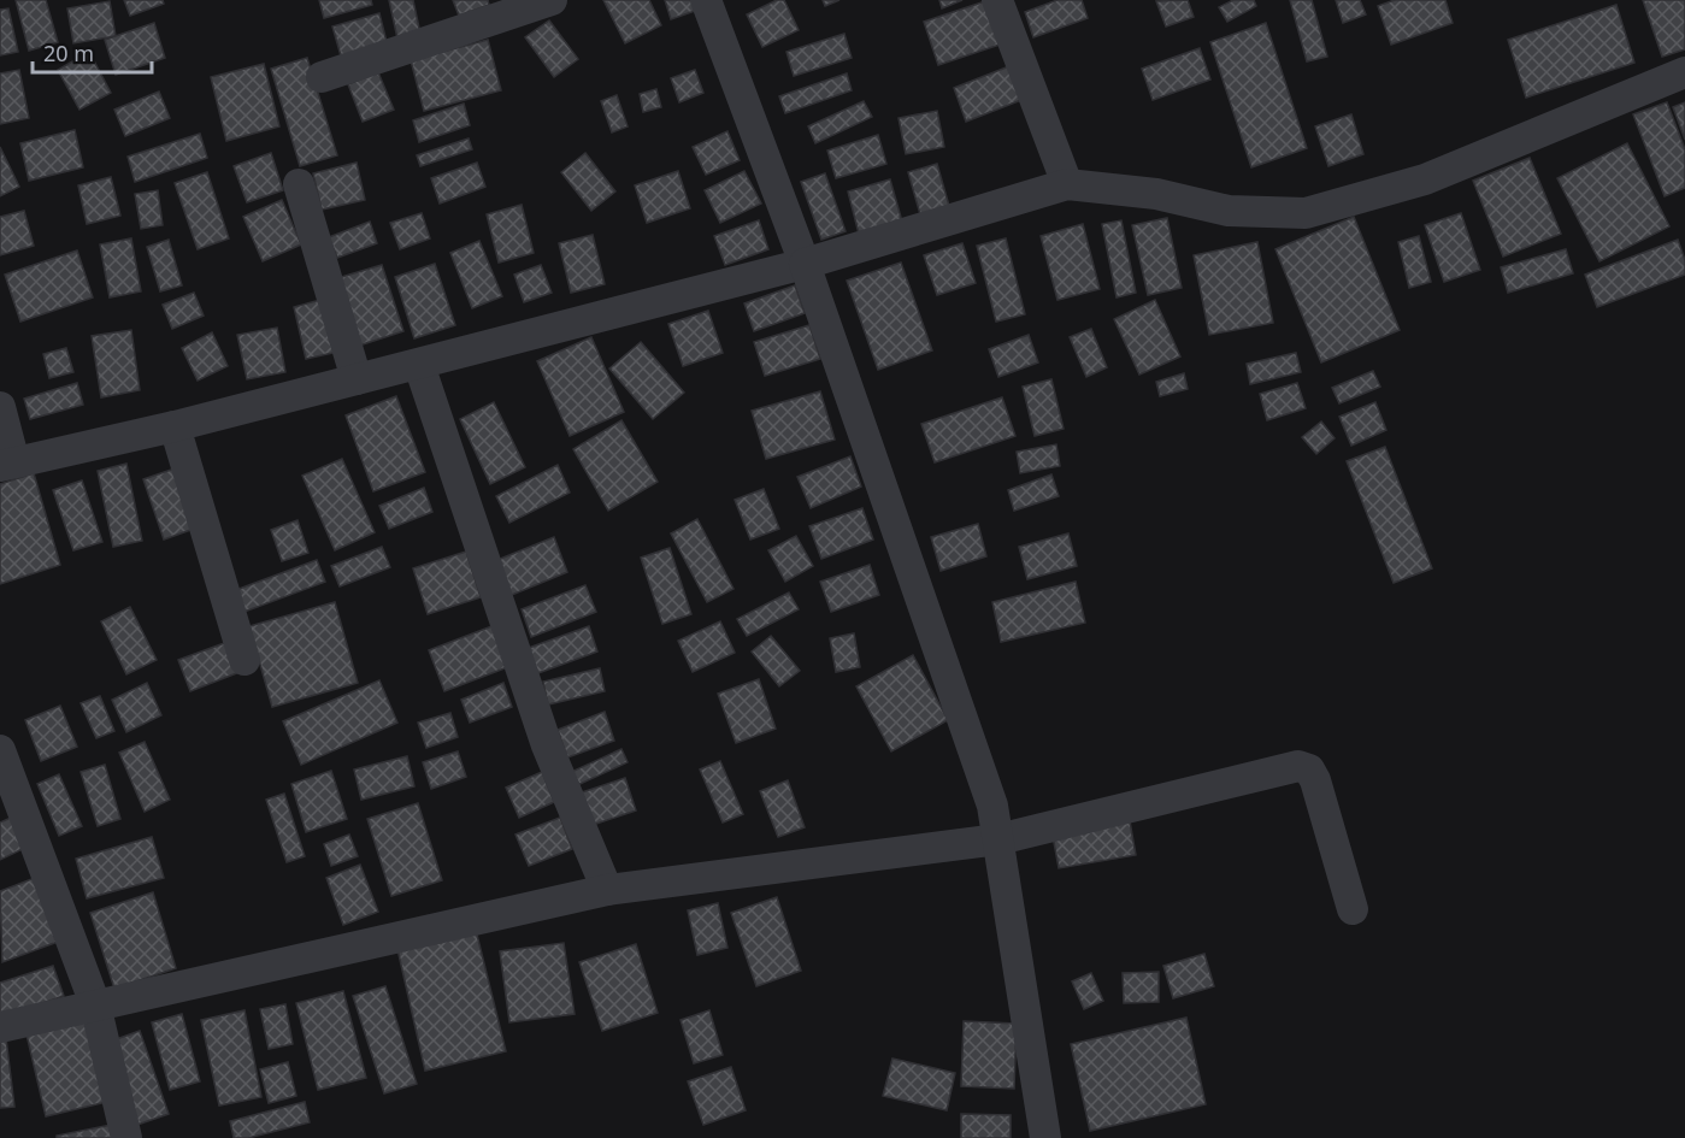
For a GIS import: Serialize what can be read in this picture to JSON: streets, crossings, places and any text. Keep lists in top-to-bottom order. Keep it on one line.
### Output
{"scale_bar":"20 m"}
